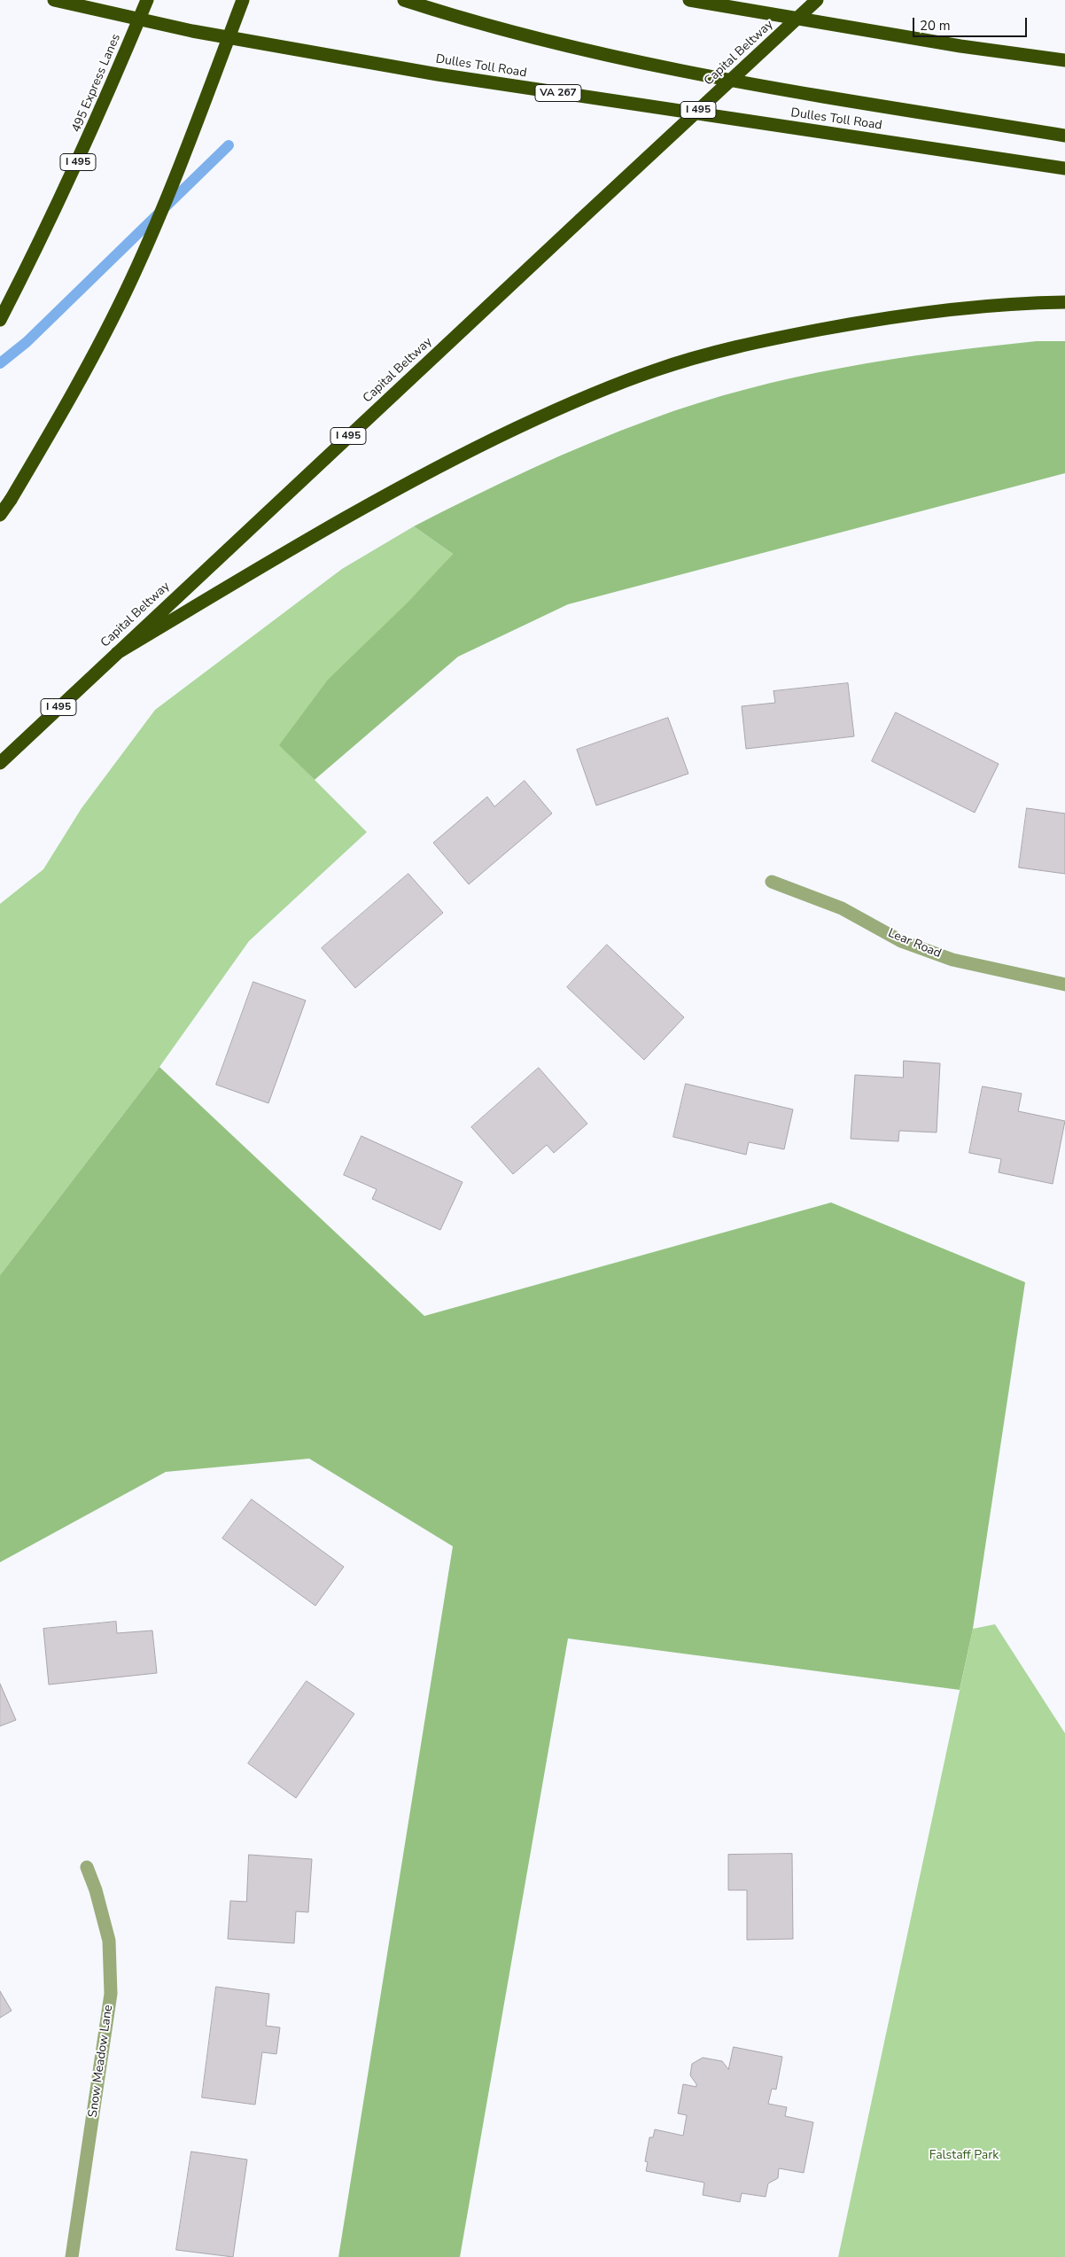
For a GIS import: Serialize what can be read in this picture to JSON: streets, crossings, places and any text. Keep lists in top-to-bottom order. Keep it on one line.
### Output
{"streets":{"highway":["Capital Beltway","Dulles Toll Road","495 Express Lanes","VA 267","I 495"],"street":["Lear Road","Snow Meadow Lane"]},"parks":["Falstaff Park"],"scale_bar":"20 m"}
